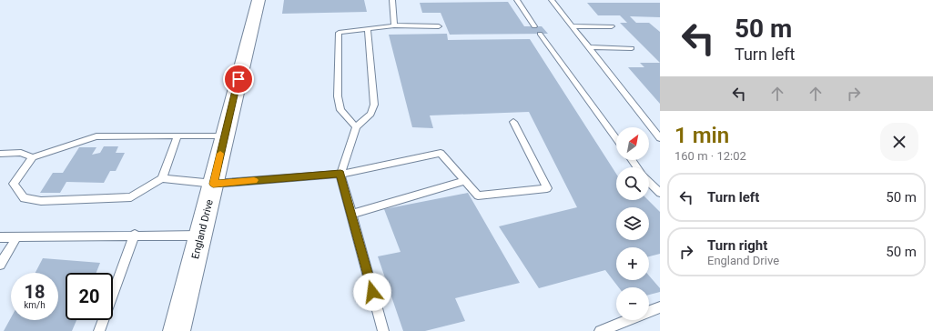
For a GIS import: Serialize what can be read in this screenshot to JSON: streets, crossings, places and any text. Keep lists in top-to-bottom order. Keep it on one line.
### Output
{"streets":{"street":["England Drive"]},"north":"top right","page":{"turn":["50 m","Turn left"],"heading":["1 min","160 m · 12:02"],"map_buttons":["+","−"],"list":[{"name":"Turn left","value":"50 m"},{"name":"Turn right","note":"England Drive","value":"50 m"}],"speed":"18 km/h","limit":"20"}}
